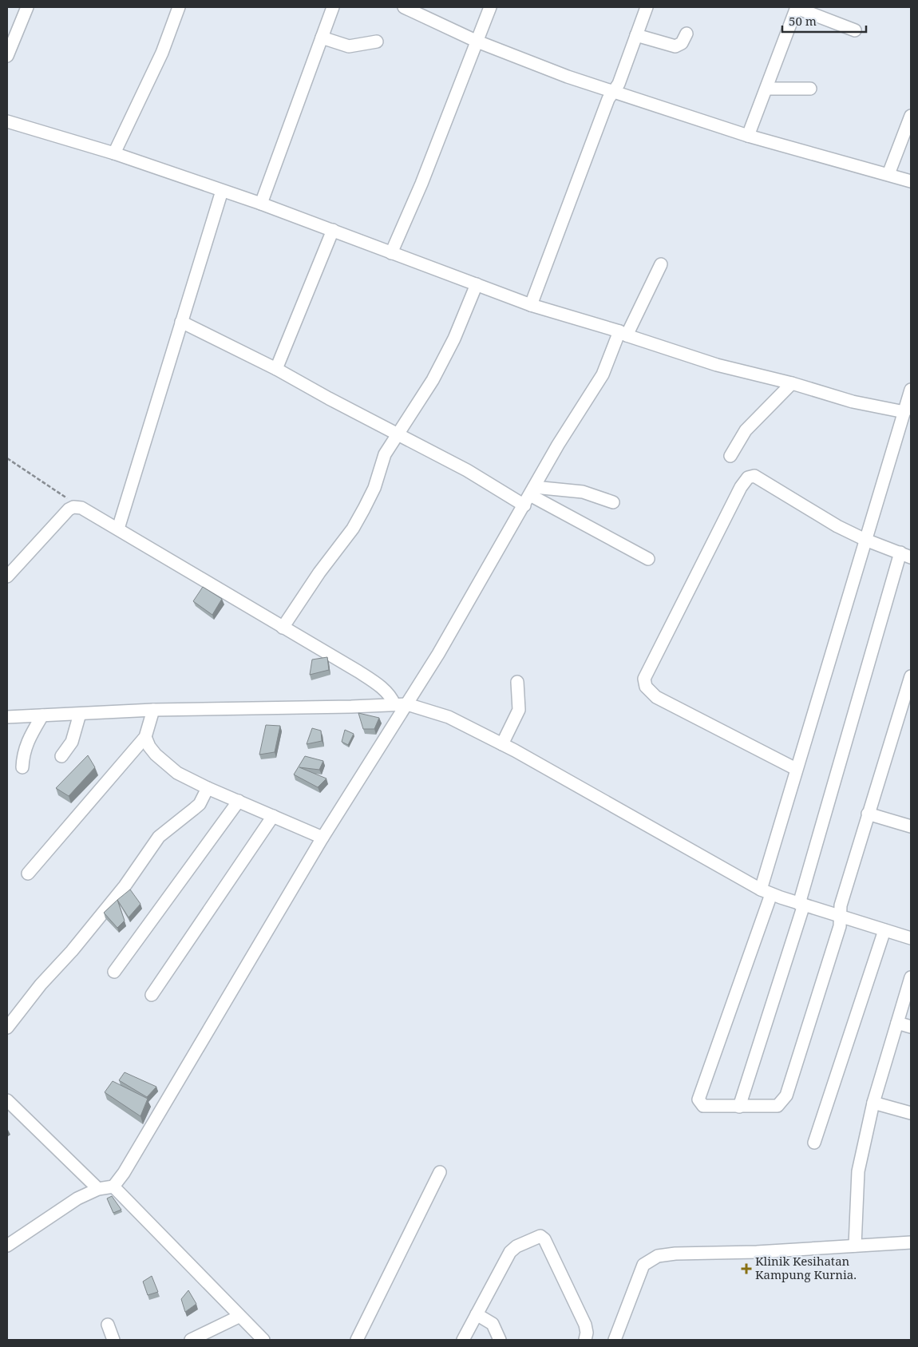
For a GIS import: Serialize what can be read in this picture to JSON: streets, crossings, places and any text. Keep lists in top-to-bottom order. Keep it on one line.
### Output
{"places":{"health":["Klinik Kesihatan Kampung Kurnia."]},"scale_bar":"50 m"}
